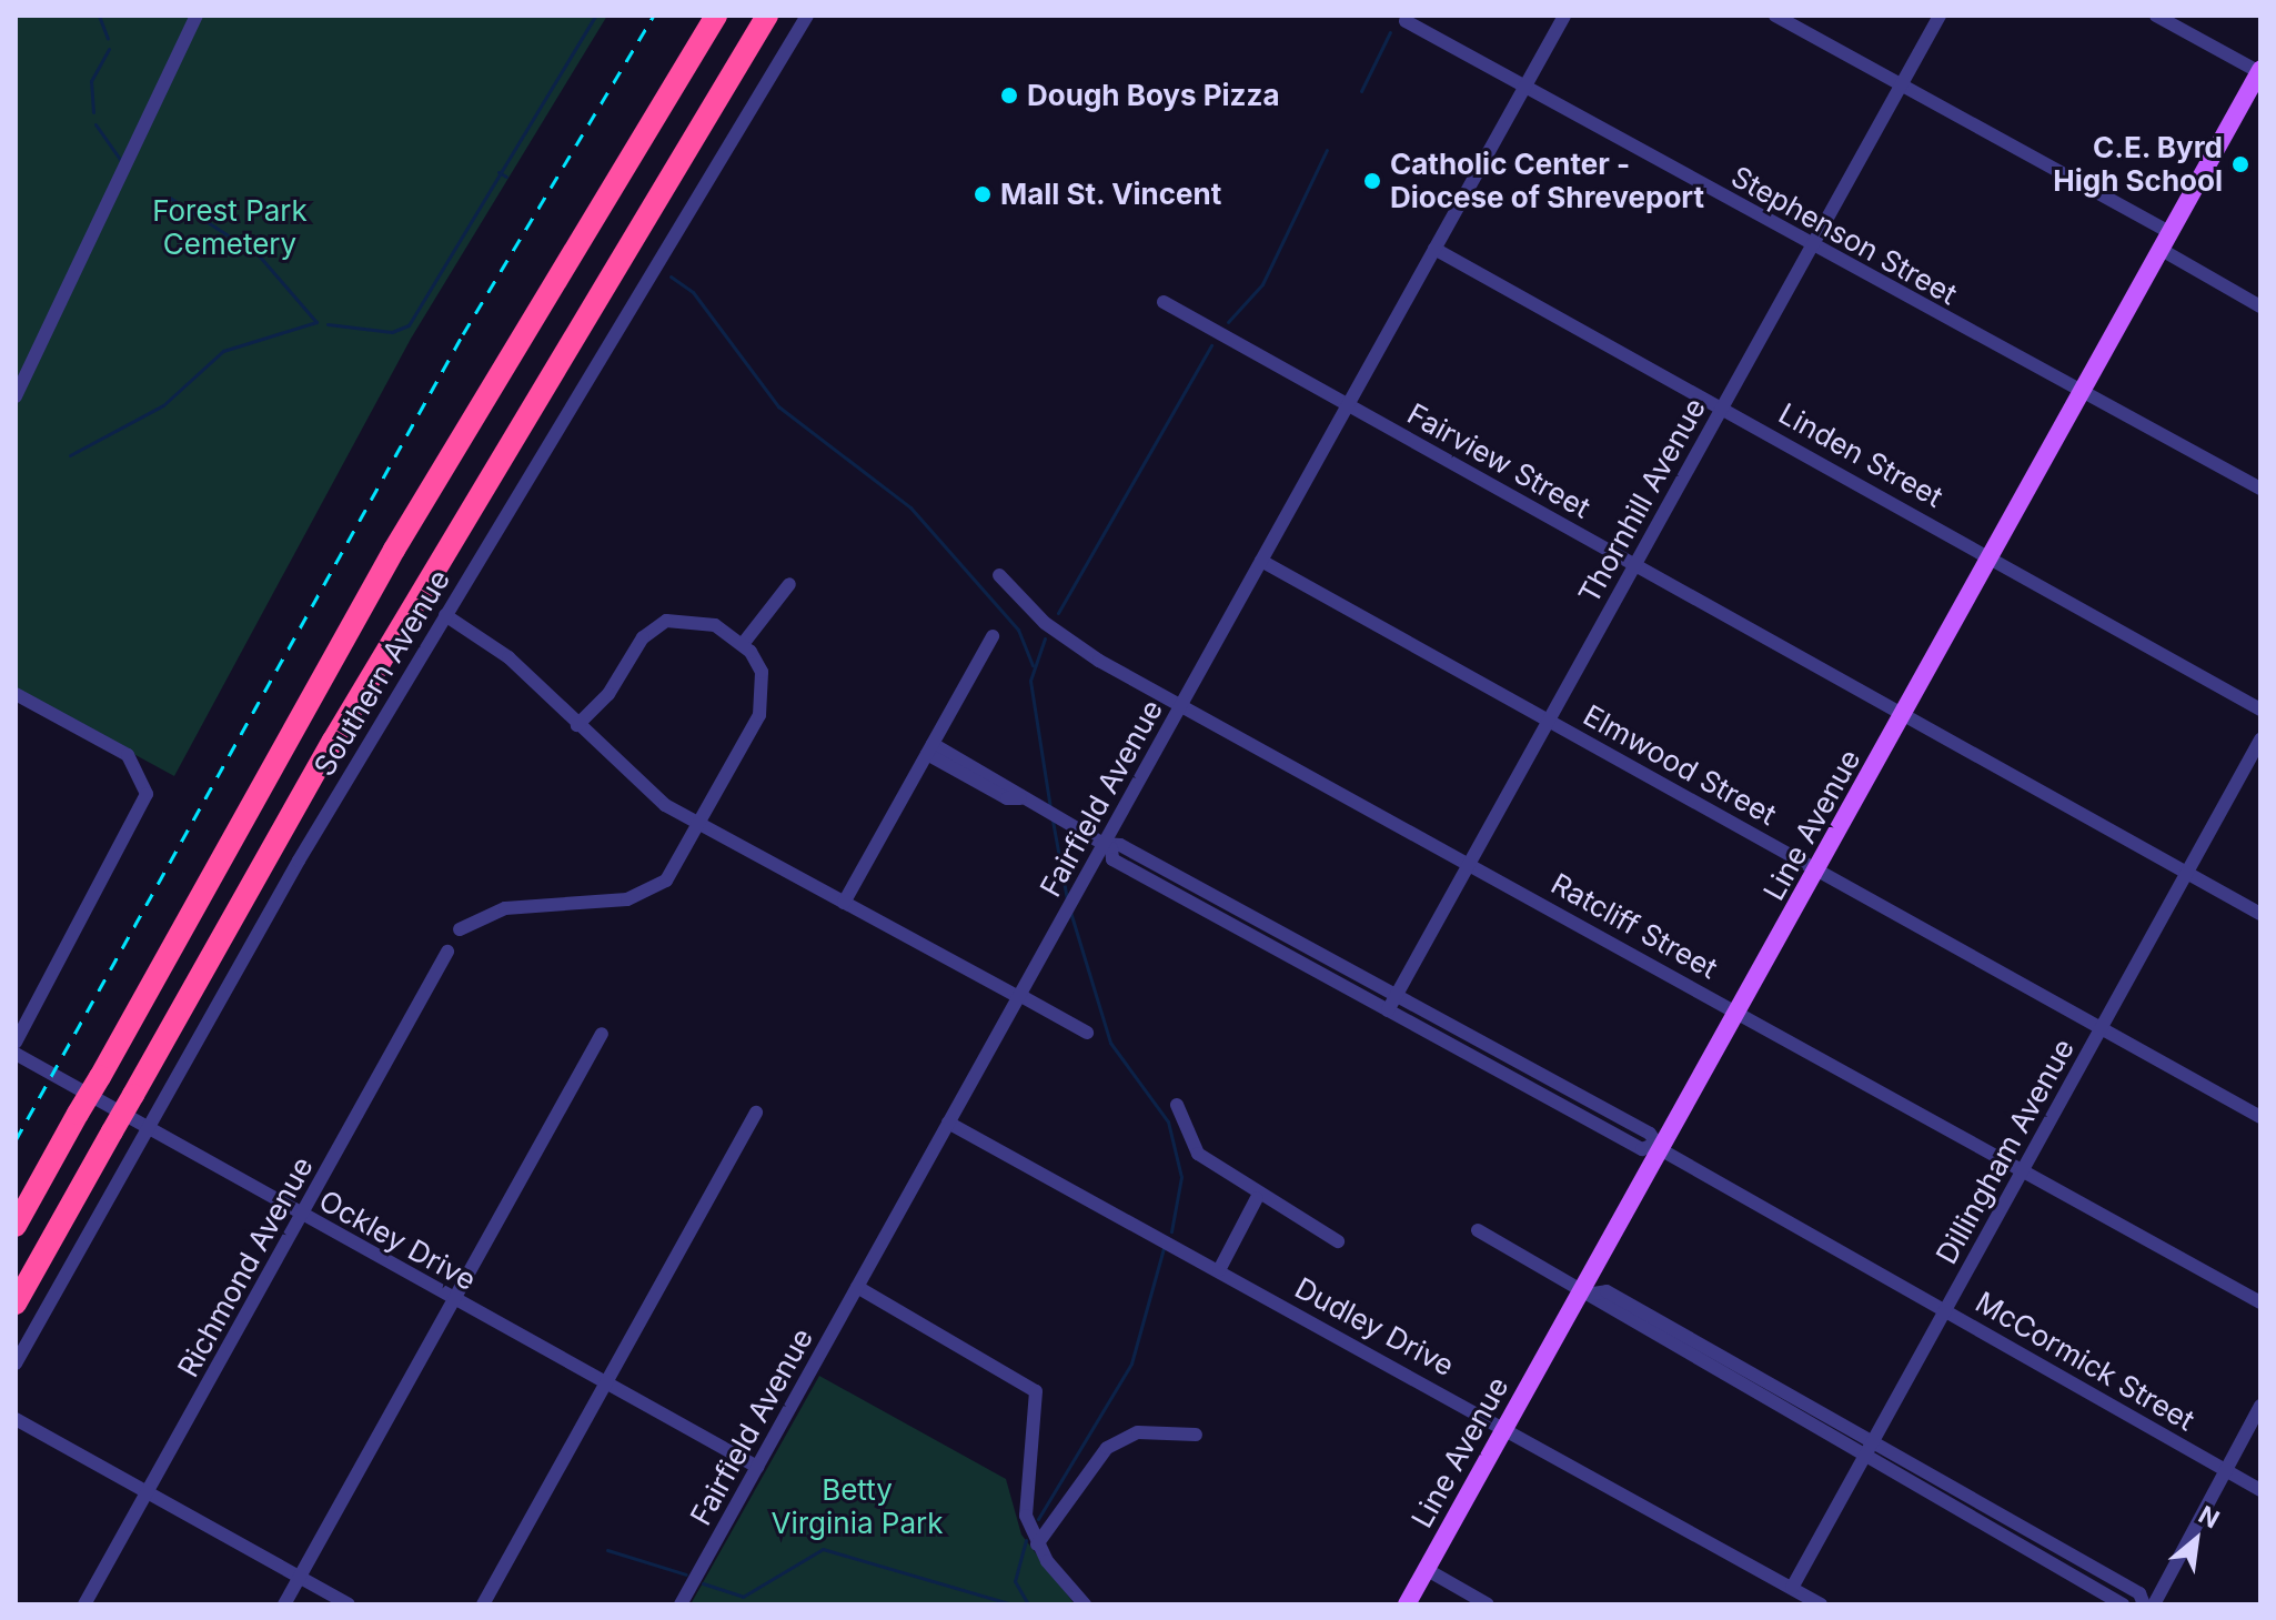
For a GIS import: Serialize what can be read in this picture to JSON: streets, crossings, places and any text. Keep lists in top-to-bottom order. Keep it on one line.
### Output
{"streets":{"main road":["Line Avenue"],"street":["Stephenson Street","Linden Street","Fairview Street","Thornhill Avenue","Southern Avenue","Elmwood Street","Fairfield Avenue","Ratcliff Street","Dillingham Avenue","Ockley Drive","Richmond Avenue","Dudley Drive","McCormick Street"]},"crossings":[["Stephenson Street","Thornhill Avenue"],["Stephenson Street","Fairfield Avenue"],["Stephenson Street","Line Avenue"],["Linden Street","Thornhill Avenue"],["Linden Street","Fairfield Avenue"],["Linden Street","Line Avenue"],["Fairview Street","Thornhill Avenue"],["Fairview Street","Fairfield Avenue"],["Fairview Street","Line Avenue"],["Fairview Street","Dillingham Avenue"],["Thornhill Avenue","Elmwood Street"],["Thornhill Avenue","Ratcliff Street"],["Thornhill Avenue","McCormick Street"],["Southern Avenue","Ockley Drive"],["Elmwood Street","Fairfield Avenue"],["Elmwood Street","Line Avenue"],["Elmwood Street","Dillingham Avenue"],["Fairfield Avenue","Ratcliff Street"],["Fairfield Avenue","Ockley Drive"],["Fairfield Avenue","Dudley Drive"],["Fairfield Avenue","McCormick Street"],["Line Avenue","Ratcliff Street"],["Line Avenue","Dudley Drive"],["Line Avenue","McCormick Street"],["Ratcliff Street","Dillingham Avenue"],["Dillingham Avenue","Dudley Drive"],["Dillingham Avenue","McCormick Street"],["Ockley Drive","Richmond Avenue"]],"parks":["Forest Park Cemetery","Betty Virginia Park"],"places":["Dough Boys Pizza","C.E. Byrd High School","Catholic Center - Diocese of Shreveport","Mall St. Vincent"],"north":"top right"}
